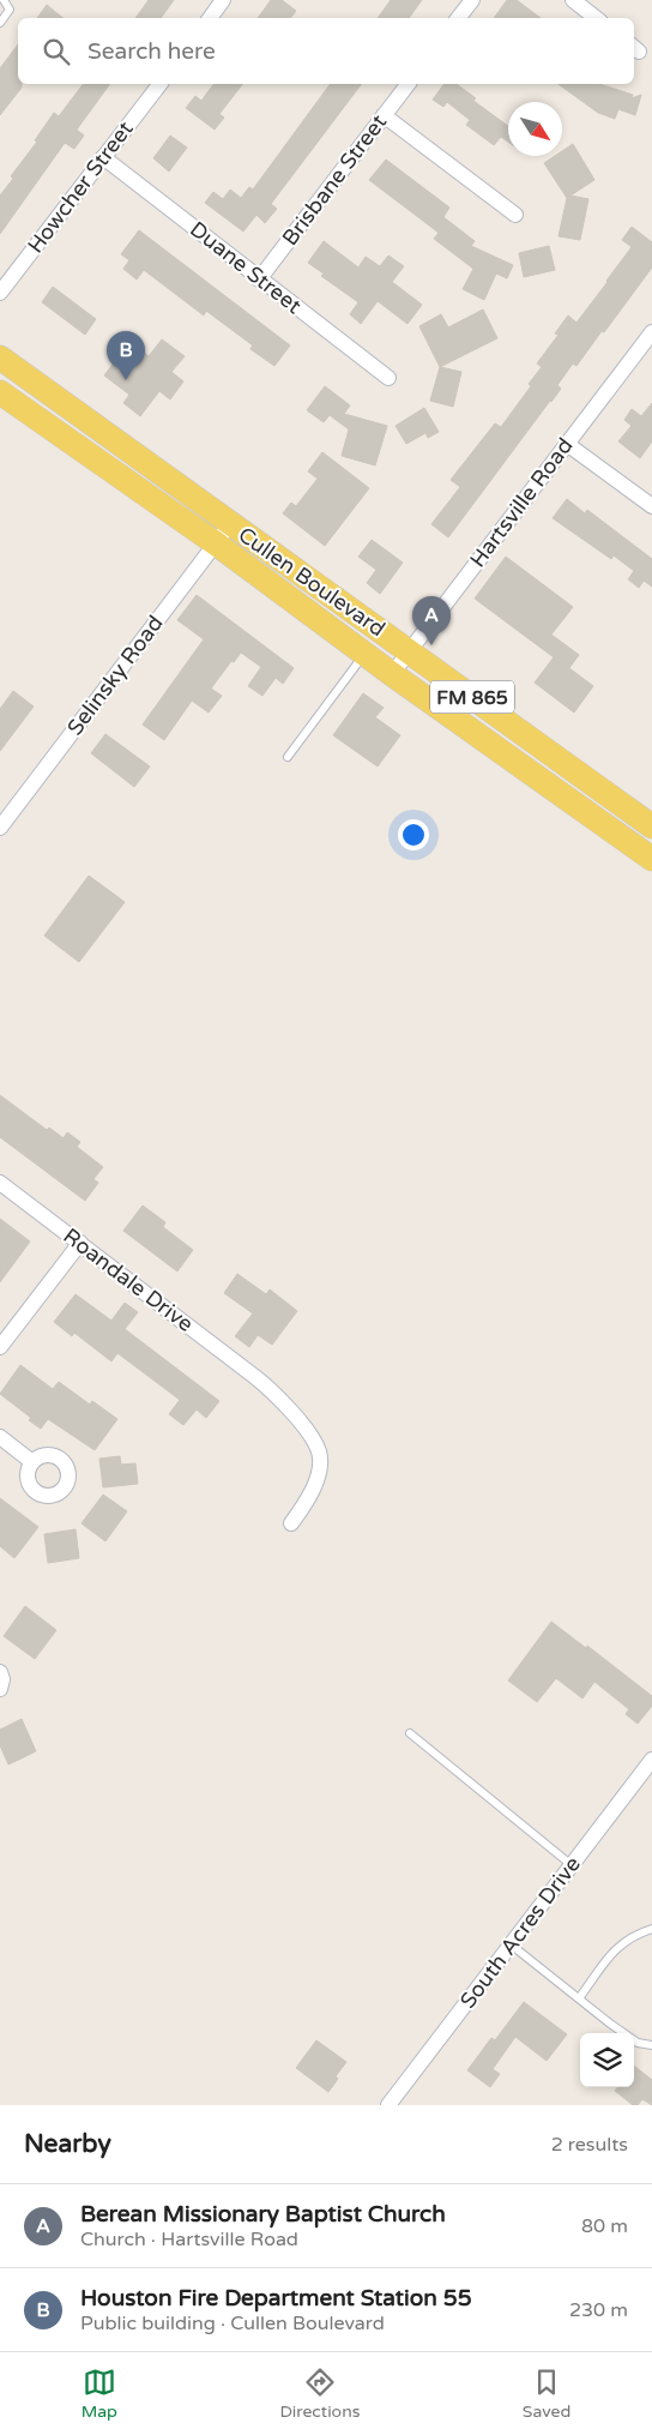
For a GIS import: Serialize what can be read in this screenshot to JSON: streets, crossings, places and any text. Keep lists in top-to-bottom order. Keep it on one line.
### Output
{"streets":{"main road":["Cullen Boulevard","FM 865"],"street":["Brisbane Street","Howcher Street","Duane Street","Hartsville Road","Selinsky Road","Roandale Drive","South Acres Drive"]},"crossings":[["Brisbane Street","Duane Street"],["Howcher Street","Duane Street"],["Hartsville Road","Cullen Boulevard"],["Cullen Boulevard","Selinsky Road"]],"north":"bottom right","page":{"search":"Search here","pins":["B","A"],"heading":["Nearby","2 results"],"list":[{"mark":"A","name":"Berean Missionary Baptist Church","note":"Church · Hartsville Road","value":"80 m"},{"mark":"B","name":"Houston Fire Department Station 55","note":"Public building · Cullen Boulevard","value":"230 m"}],"nav":["Map","Directions","Saved"]}}
